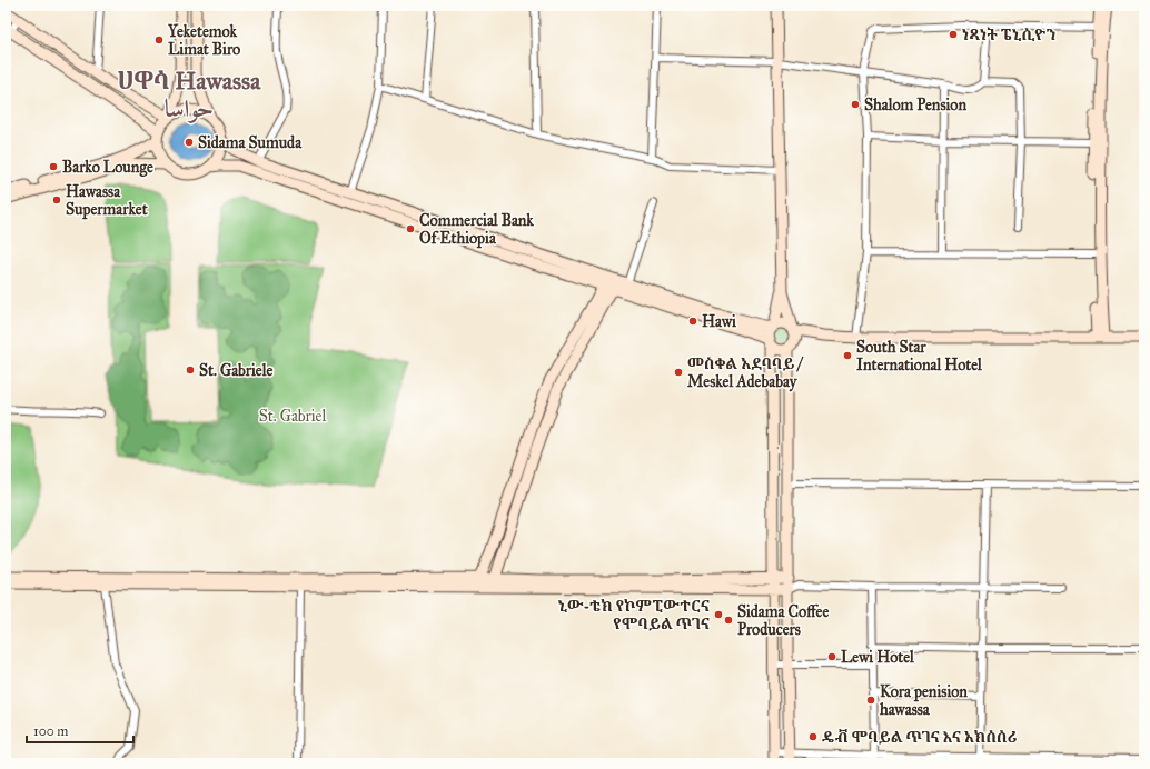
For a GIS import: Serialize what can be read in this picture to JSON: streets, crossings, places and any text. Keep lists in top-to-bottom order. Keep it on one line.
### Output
{"districts":["ሀዋሳ Hawassa حواسا"],"parks":["St. Gabriel"],"places":["ነጻነት ፔኒሲዮን","Yeketemok Limat Biro","Shalom Pension","Sidama Sumuda","Barko Lounge","Hawassa Supermarket","Commercial Bank Of Ethiopia","Hawi","South Star International Hotel","St. Gabriele","መስቀል አደባባይ / Meskel Adebabay","ኒው-ቴክ የኮምፒውተርና የሞባይል ጥገና","Sidama Coffee Producers","Lewi Hotel","Kora penision hawassa","ዴቭ ሞባይል ጥገና እና አክሰሰሪ"],"scale_bar":"100 m"}
